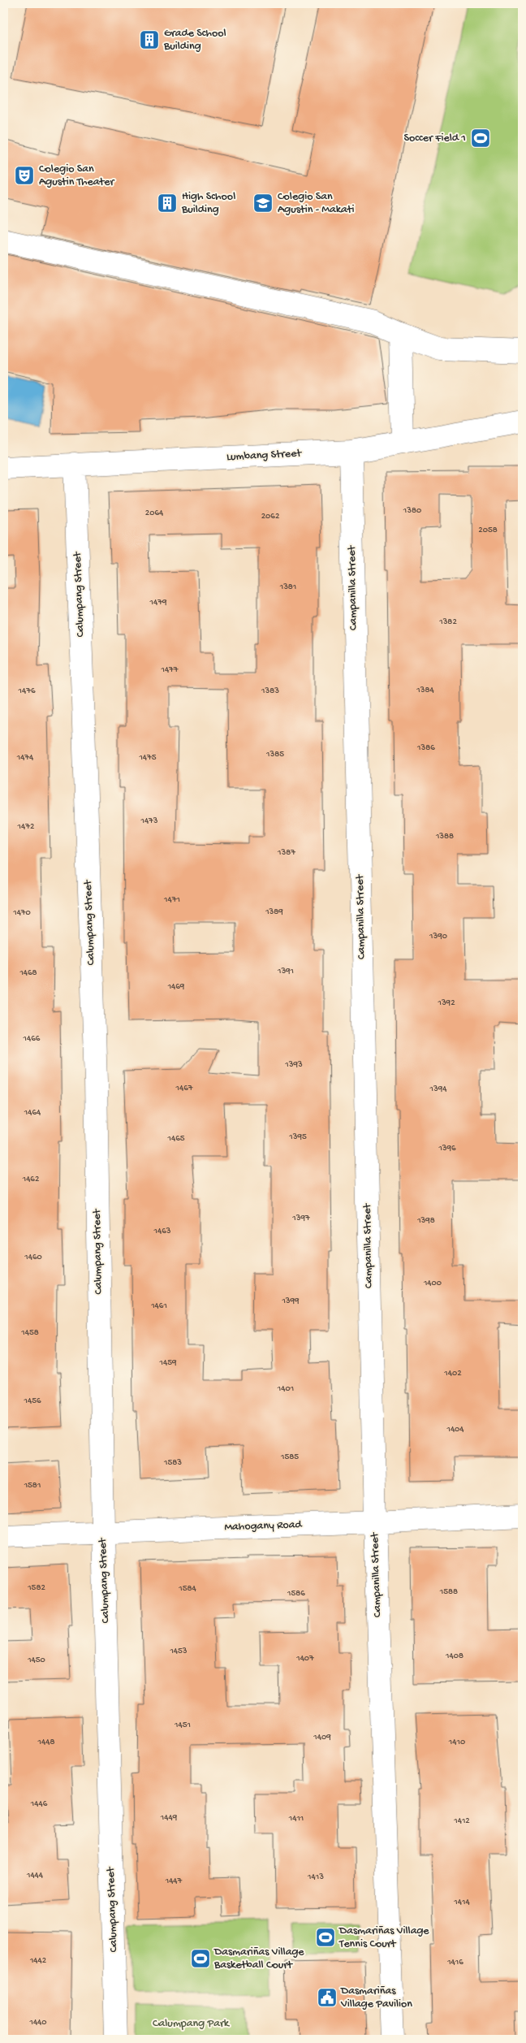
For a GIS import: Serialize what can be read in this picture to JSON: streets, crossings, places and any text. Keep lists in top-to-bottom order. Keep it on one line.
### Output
{"streets":{"street":["Lumbang Street","Campanilla Street","Calumpang Street","Mahogany Road"]},"crossings":[["Lumbang Street","Campanilla Street"],["Lumbang Street","Calumpang Street"],["Campanilla Street","Mahogany Road"],["Calumpang Street","Mahogany Road"]],"parks":["Calumpang Park"],"places":{"building":["Grade School Building","High School Building"],"sports":["Soccer Field 1","Dasmariñas Village Tennis Court","Dasmariñas Village Basketball Court"],"theatre":["Colegio San Agustin Theater"],"school or university":["Colegio San Agustin - Makati"],"public building":["Dasmariñas Village Pavilion"]},"house_numbers":["1380","2064","2062","2058","1381","1479","1382","1477","1384","1476","1383","1386","1385","1474","1475","1473","1472","1388","1387","1471","1389","1470","1390","1391","1468","1469","1392","1466","1393","1467","1394","1464","1395","1465","1396","1462","1397","1398","1463","1460","1400","1399","1461","1458","1459","1402","1401","1456","1404","1585","1583","1581","1582","1584","1588","1586","1453","1408","1407","1450","1451","1409","1448","1410","1446","1449","1411","1412","1444","1413","1447","1414","1442","1416","1440"]}
